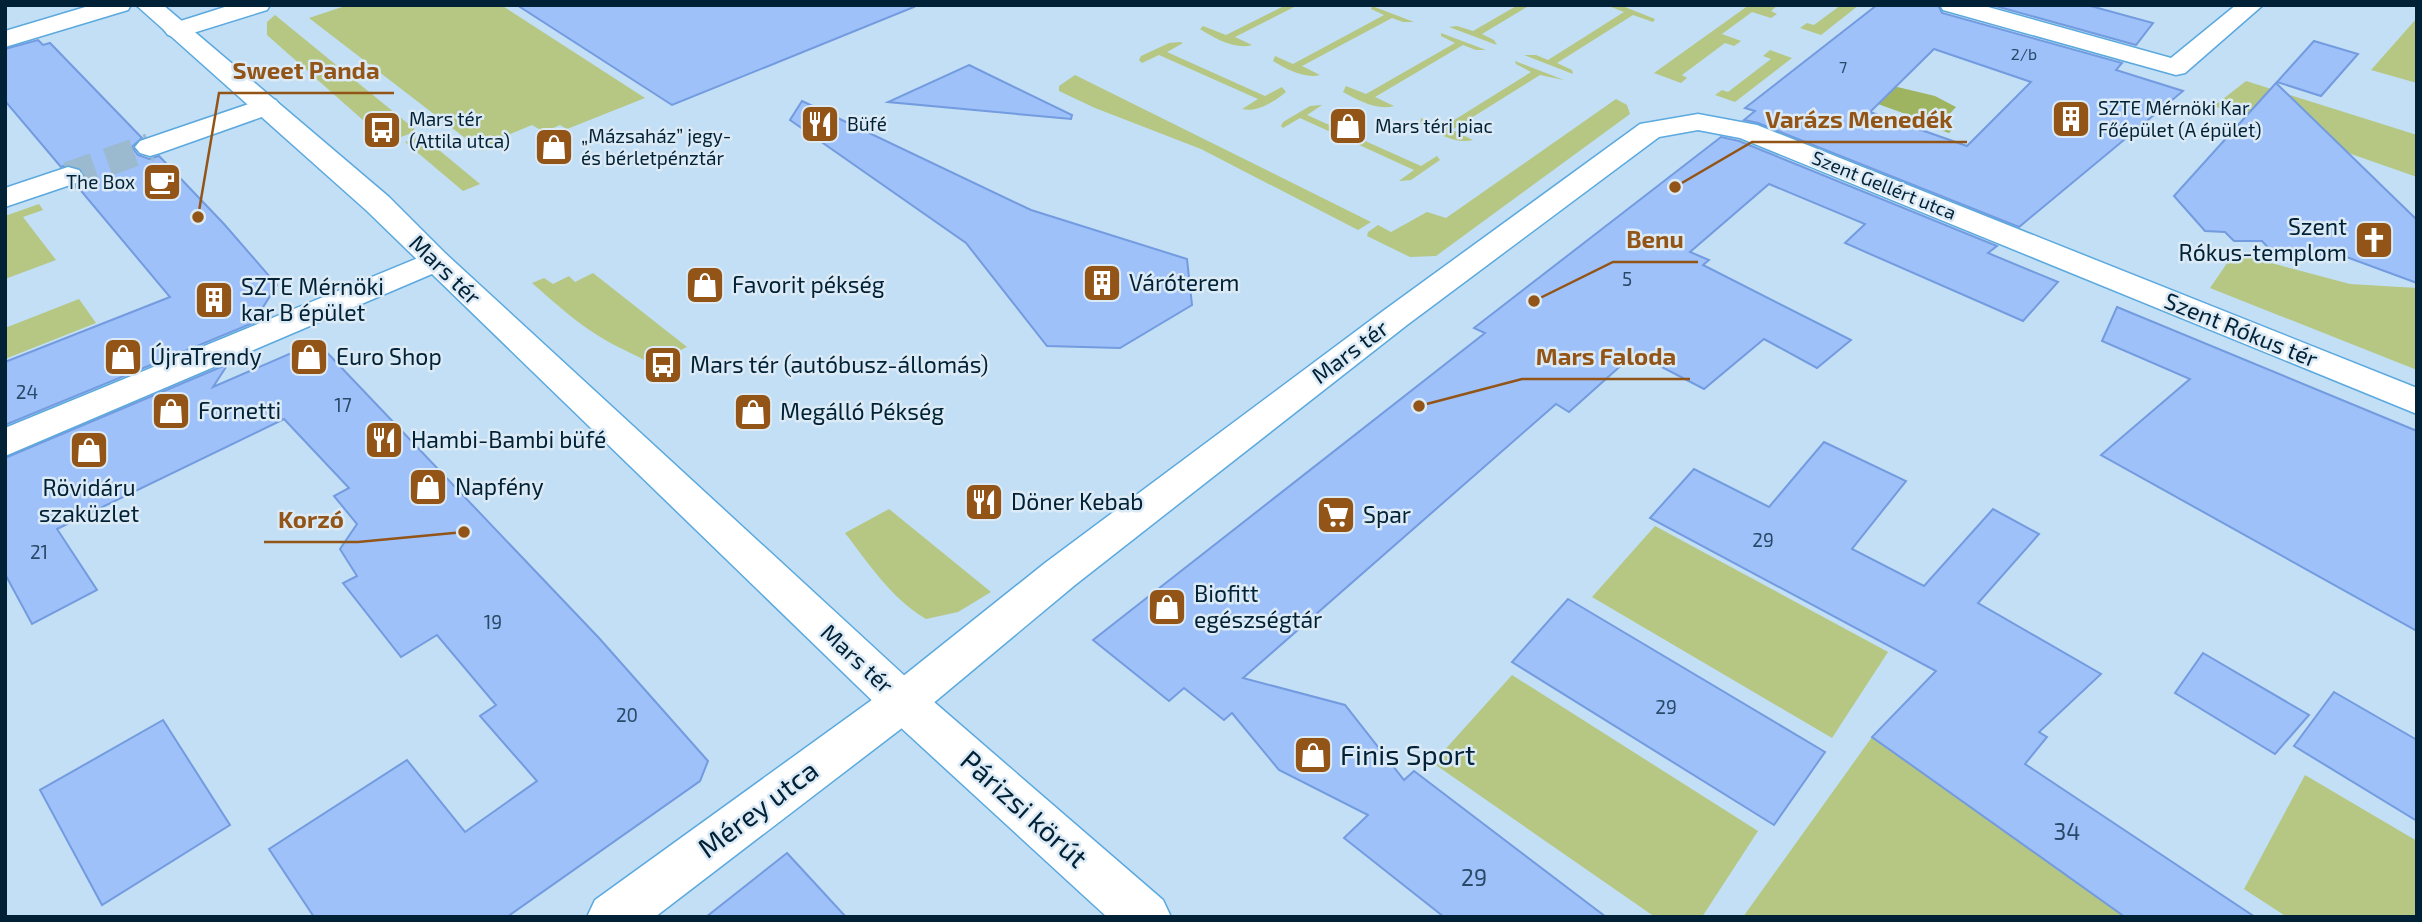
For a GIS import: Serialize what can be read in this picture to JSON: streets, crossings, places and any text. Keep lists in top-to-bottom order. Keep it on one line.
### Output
{"streets":{"street":["Szent Gellért utca","Mars tér","Szent Rókus tér","Mérey utca","Párizsi körút"]},"crossings":[["Szent Gellért utca","Mars tér"],["Szent Gellért utca","Szent Rókus tér"],["Mars tér","Mérey utca"],["Mars tér","Párizsi körút"],["Mérey utca","Párizsi körút"]],"places":{"building":["SZTE Mérnöki Kar Főépület (A épület)","Váróterem","SZTE Mérnöki kar B épület"],"restaurant":["Büfé","Hambi-Bambi büfé","Döner Kebab"],"shop":["Mars téri piac","„Mázsaház” jegy- és bérletpénztár","Favorit pékség","ÚjraTrendy","Euro Shop","Fornetti","Megálló Pékség","Rövidáru szaküzlet","Napfény","Biofitt egészségtár","Finis Sport"],"bus stop":["Mars tér (Attila utca)","Mars tér (autóbusz-állomás)"],"cafe":["The Box"],"other":["Varázs Menedék","Sweet Panda","Benu","Mars Faloda","Korzó"],"church":["Szent Rókus-templom"],"supermarket":["Spar"]},"house_numbers":["2/b","7","5","24","17","29","21","19","29","20","34","29"]}
